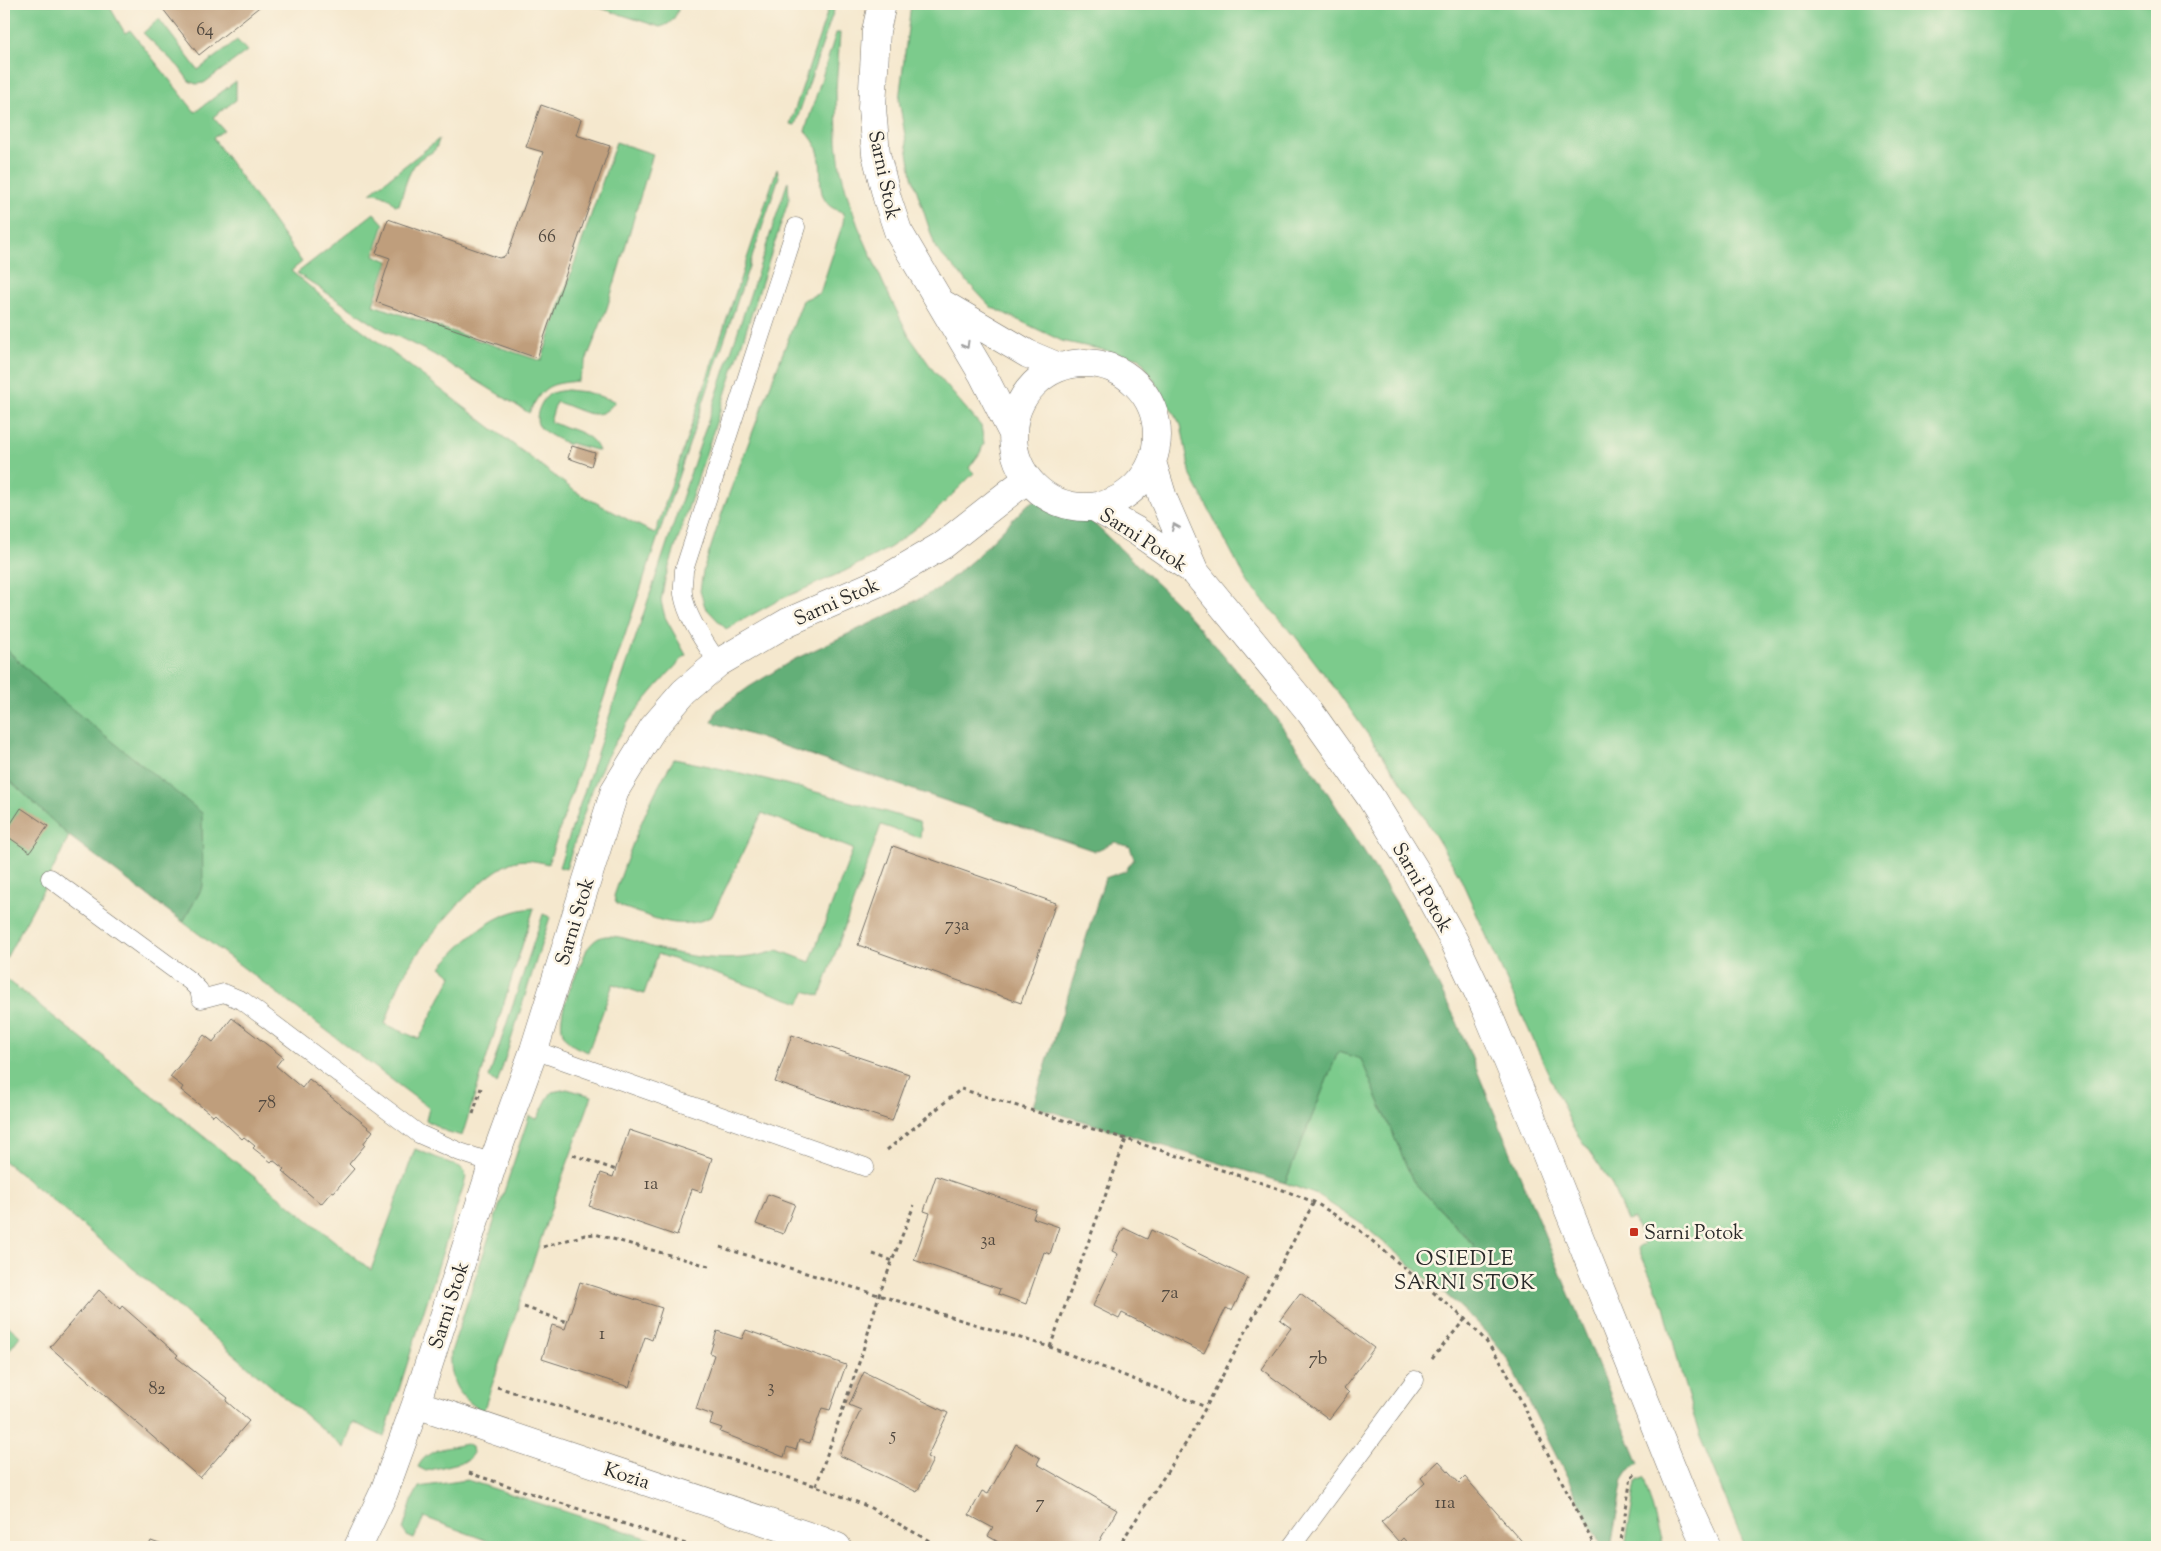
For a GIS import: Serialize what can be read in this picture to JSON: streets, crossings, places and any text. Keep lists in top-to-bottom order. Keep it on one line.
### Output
{"streets":{"street":["Sarni Stok","Sarni Potok","Kozia"]},"crossings":[["Sarni Stok","Sarni Potok"],["Sarni Stok","Kozia"]],"districts":["OSIEDLE SARNI STOK"],"places":{"transit":["Sarni Potok"]},"house_numbers":["64","66","73a","78","1a","3a","7a","1","7b","3","82","5","7","11a"]}
